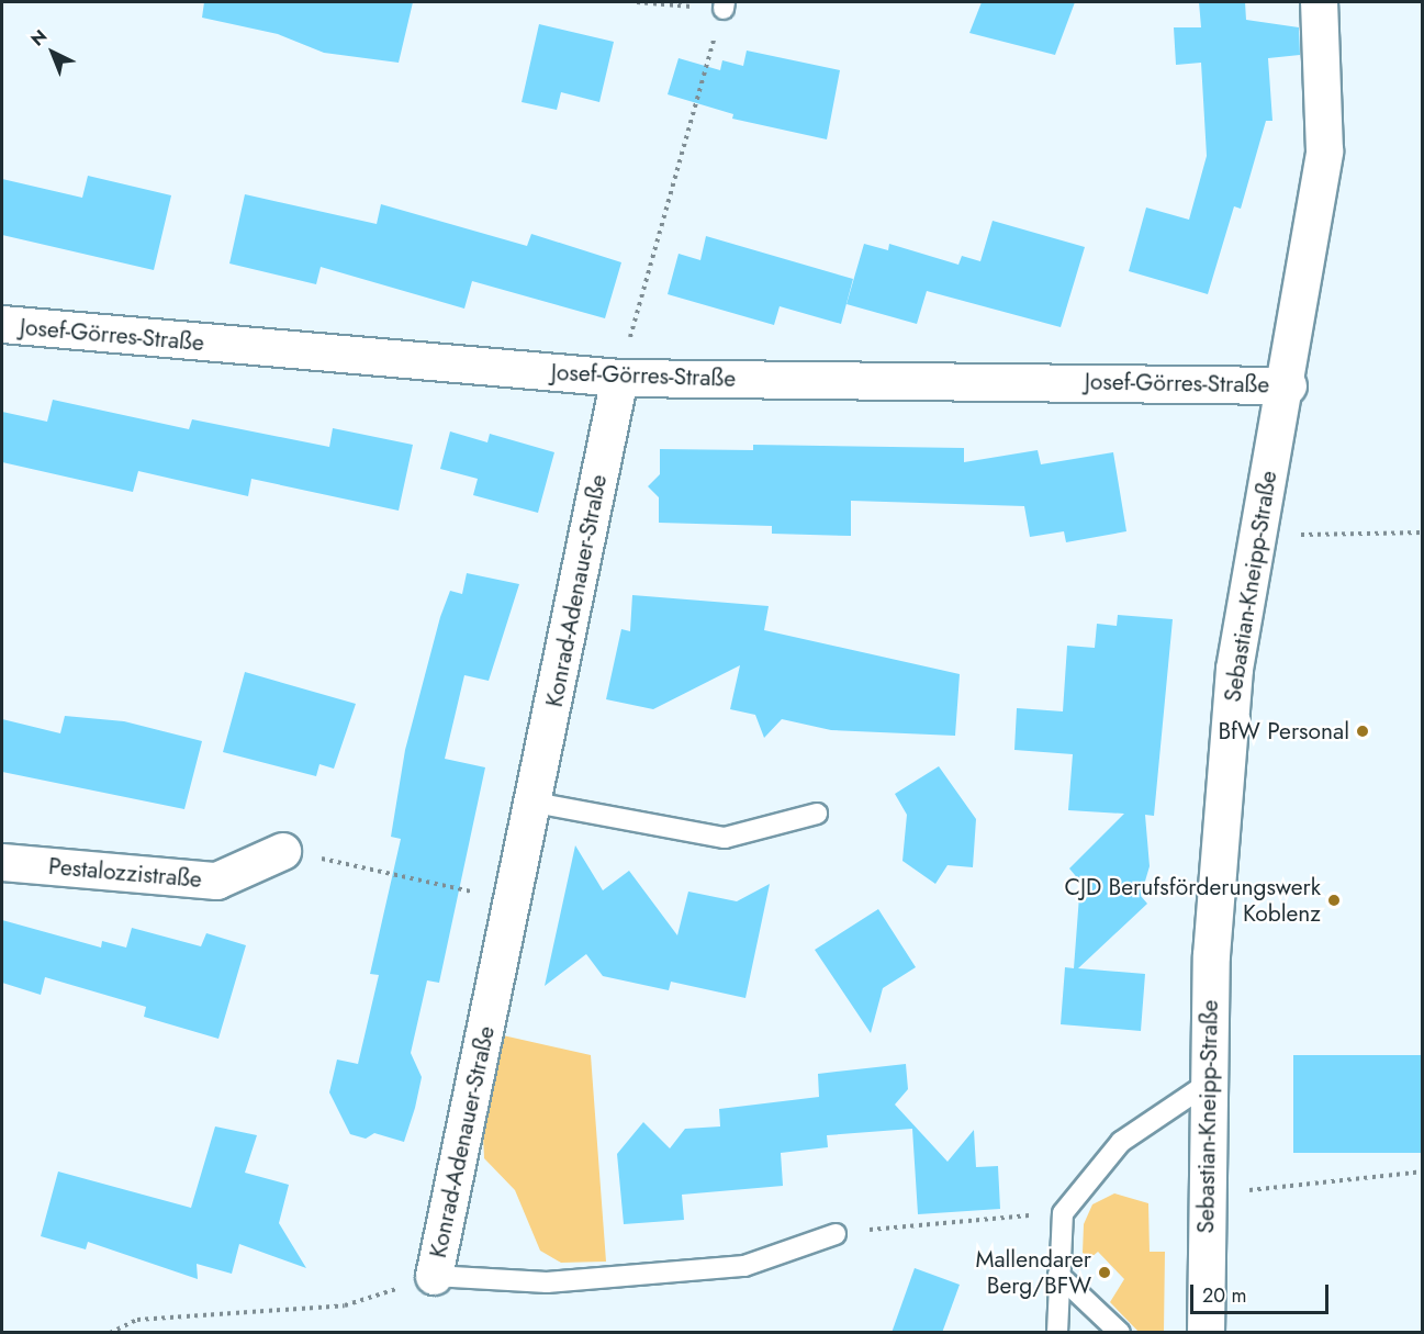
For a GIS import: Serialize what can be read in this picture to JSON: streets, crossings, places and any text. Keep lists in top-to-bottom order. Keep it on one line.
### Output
{"streets":{"street":["Josef-Görres-Straße","Sebastian-Kneipp-Straße","Konrad-Adenauer-Straße","Pestalozzistraße"]},"crossings":[["Josef-Görres-Straße","Sebastian-Kneipp-Straße"],["Josef-Görres-Straße","Konrad-Adenauer-Straße"]],"places":["BfW Personal","CJD Berufsförderungswerk Koblenz","Mallendarer Berg/BFW"],"scale_bar":"20 m","north":"top left"}
